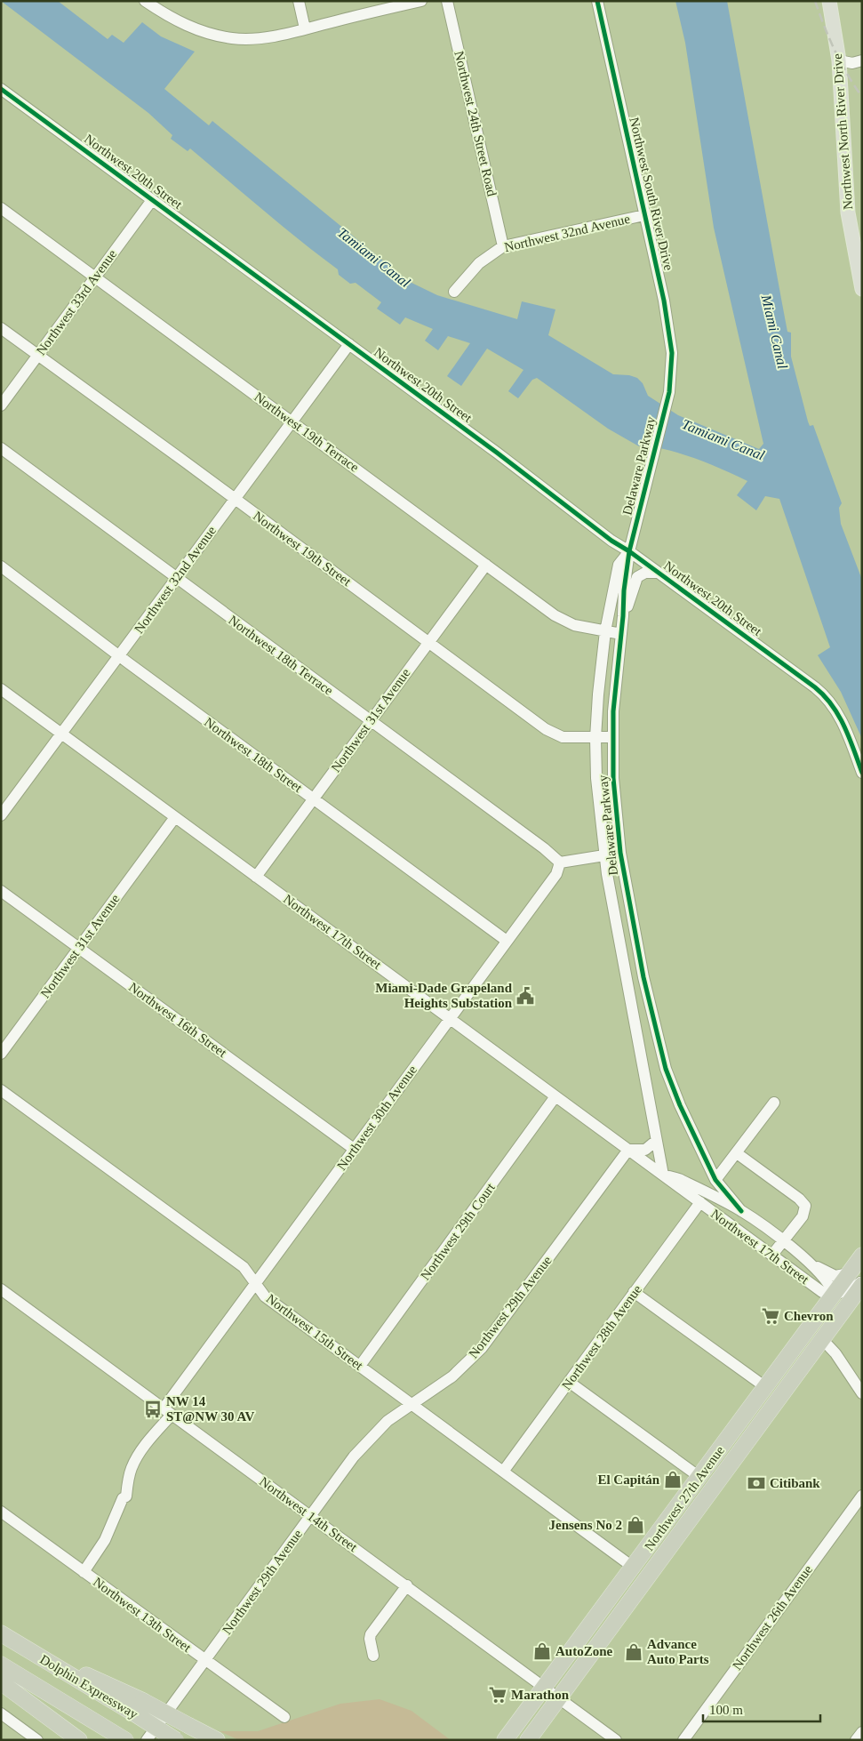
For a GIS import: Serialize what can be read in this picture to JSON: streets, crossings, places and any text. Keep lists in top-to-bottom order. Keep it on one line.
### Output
{"streets":{"highway":["Northwest 27th Avenue","Dolphin Expressway"],"main road":["Northwest North River Drive"],"street":["Northwest 24th Street Road","Northwest 20th Street","Northwest South River Drive","Northwest 32nd Avenue","Northwest 33rd Avenue","Northwest 19th Terrace","Delaware Parkway","Northwest 19th Street","Northwest 18th Terrace","Northwest 31st Avenue","Northwest 18th Street","Northwest 17th Street","Northwest 16th Street","Northwest 30th Avenue","Northwest 29th Court","Northwest 29th Avenue","Northwest 15th Street","Northwest 28th Avenue","Northwest 14th Street","Northwest 13th Street","Northwest 26th Avenue"]},"crossings":[["Northwest 24th Street Road","Northwest 32nd Avenue"],["Northwest 20th Street","Northwest 32nd Avenue"],["Northwest 20th Street","Northwest 33rd Avenue"],["Northwest 20th Street","Delaware Parkway"],["Northwest South River Drive","Northwest 32nd Avenue"],["Northwest South River Drive","Delaware Parkway"],["Northwest 32nd Avenue","Northwest 19th Terrace"],["Northwest 32nd Avenue","Northwest 19th Street"],["Northwest 32nd Avenue","Northwest 18th Terrace"],["Northwest 32nd Avenue","Northwest 18th Street"],["Northwest 32nd Avenue","Northwest 17th Street"],["Northwest 33rd Avenue","Northwest 19th Terrace"],["Northwest 33rd Avenue","Northwest 19th Street"],["Northwest 19th Terrace","Delaware Parkway"],["Northwest 19th Terrace","Northwest 31st Avenue"],["Delaware Parkway","Northwest 19th Street"],["Delaware Parkway","Northwest 17th Street"],["Northwest 19th Street","Northwest 31st Avenue"],["Northwest 18th Terrace","Northwest 31st Avenue"],["Northwest 18th Terrace","Northwest 30th Avenue"],["Northwest 31st Avenue","Northwest 18th Street"],["Northwest 31st Avenue","Northwest 17th Street"],["Northwest 31st Avenue","Northwest 16th Street"],["Northwest 18th Street","Northwest 30th Avenue"],["Northwest 17th Street","Northwest 30th Avenue"],["Northwest 17th Street","Northwest 29th Court"],["Northwest 17th Street","Northwest 29th Avenue"],["Northwest 17th Street","Northwest 28th Avenue"],["Northwest 17th Street","Northwest 27th Avenue"],["Northwest 16th Street","Northwest 30th Avenue"],["Northwest 30th Avenue","Northwest 15th Street"],["Northwest 30th Avenue","Northwest 14th Street"],["Northwest 30th Avenue","Northwest 13th Street"],["Northwest 29th Court","Northwest 15th Street"],["Northwest 29th Avenue","Northwest 15th Street"],["Northwest 29th Avenue","Northwest 14th Street"],["Northwest 29th Avenue","Northwest 13th Street"],["Northwest 15th Street","Northwest 28th Avenue"],["Northwest 15th Street","Northwest 27th Avenue"],["Northwest 27th Avenue","Northwest 14th Street"]],"water":["Tamiami Canal","Miami Canal"],"places":{"public building":["Miami-Dade Grapeland Heights Substation"],"supermarket":["Chevron","Marathon"],"bus stop":["NW 14 ST@NW 30 AV"],"shop":["El Capitán","Jensens No 2","AutoZone","Advance Auto Parts"],"bank":["Citibank"]},"scale_bar":"100 m"}
